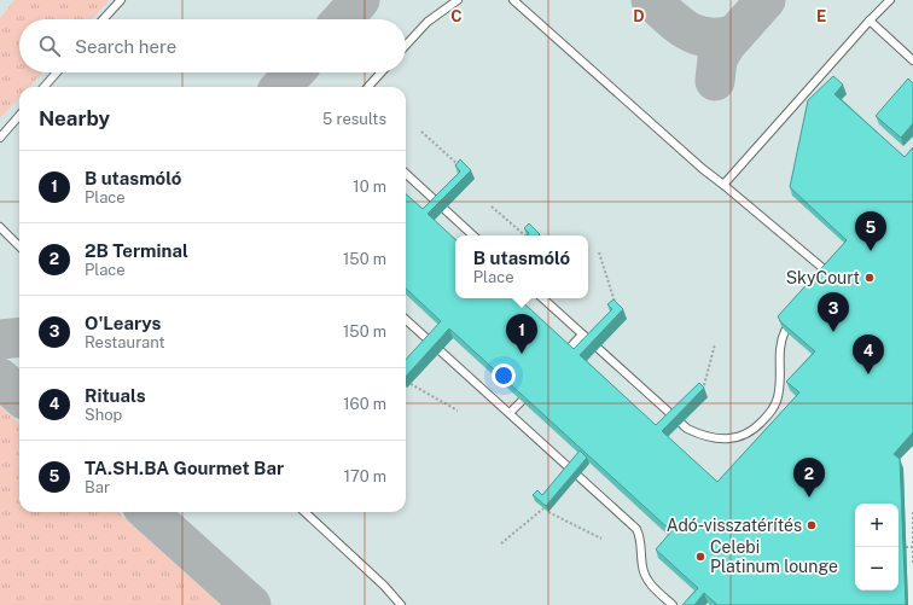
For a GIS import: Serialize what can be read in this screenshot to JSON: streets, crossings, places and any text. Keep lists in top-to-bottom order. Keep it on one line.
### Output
{"places":["SkyCourt","Adó-visszatérítés","Celebi Platinum lounge"],"page":{"search":"Search here","heading":["Nearby","5 results"],"list":[{"mark":"1","name":"B utasmóló","note":"Place","value":"10 m"},{"mark":"2","name":"2B Terminal","note":"Place","value":"150 m"},{"mark":"3","name":"O'Learys","note":"Restaurant","value":"150 m"},{"mark":"4","name":"Rituals","note":"Shop","value":"160 m"},{"mark":"5","name":"TA.SH.BA Gourmet Bar","note":"Bar","value":"170 m"}],"pins":["5","3","1","4","2"],"popup":["B utasmóló","Place"],"map_buttons":["+","−"]},"grid":{"columns":["C","D","E"]}}
